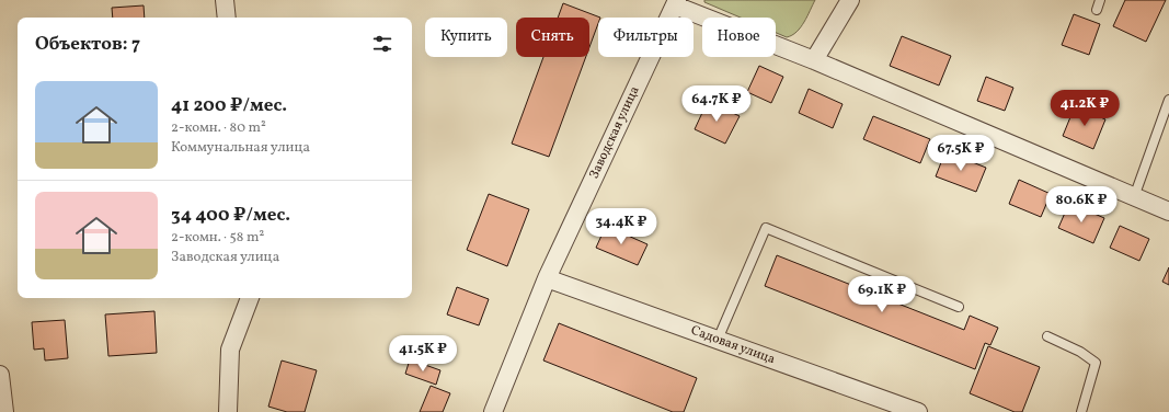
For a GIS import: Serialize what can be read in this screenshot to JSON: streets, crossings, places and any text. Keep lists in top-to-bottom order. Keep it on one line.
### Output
{"streets":{"street":["Заводская улица","Садовая улица"]},"crossings":[["Заводская улица","Садовая улица"]],"page":{"chip":["Купить","Снять","Фильтры","Новое"],"heading":"Объектов: 7","list":[{"name":"41 200 ₽/мес.","note":"2-комн. · 80 m² · Коммунальная улица"},{"name":"34 400 ₽/мес.","note":"2-комн. · 58 m² · Заводская улица"}],"price":["64.7K ₽","41.2K ₽","67.5K ₽","80.6K ₽","34.4K ₽","69.1K ₽","41.5K ₽"]}}
